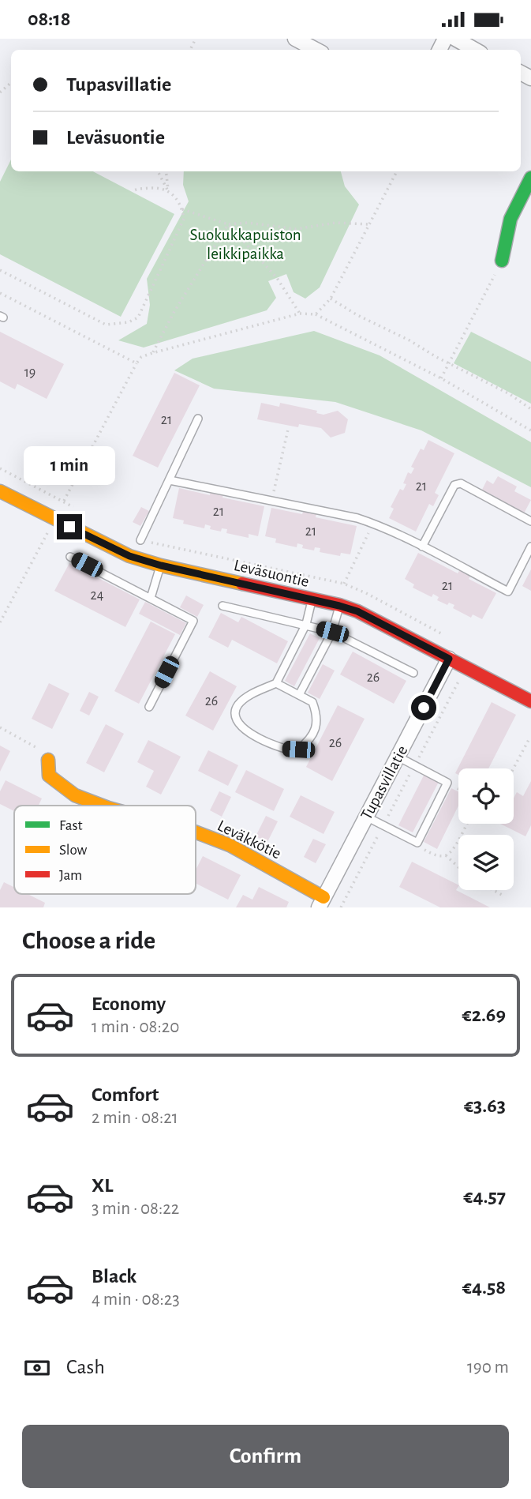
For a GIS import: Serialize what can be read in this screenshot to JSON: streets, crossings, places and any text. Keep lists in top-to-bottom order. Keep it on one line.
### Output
{"streets":{"street":["Leväsuontie","Tupasvillatie","Leväkkötie"]},"crossings":[["Leväsuontie","Tupasvillatie"],["Tupasvillatie","Leväkkötie"]],"parks":["Suokukkapuiston leikkipaikka"],"house_numbers":["19","21","21","21","21","21","24","26","26","26"],"legend":["Fast","Slow","Jam"],"page":{"status":"08:18","banner":["Tupasvillatie","Leväsuontie"],"bubble":"1 min","heading":"Choose a ride","list":[{"name":"Economy","note":"1 min · 08:20","value":"€2.69"},{"name":"Comfort","note":"2 min · 08:21","value":"€3.63"},{"name":"XL","note":"3 min · 08:22","value":"€4.57"},{"name":"Black","note":"4 min · 08:23","value":"€4.58"}],"pay":["Cash","190 m"],"buttons":"Confirm"}}
